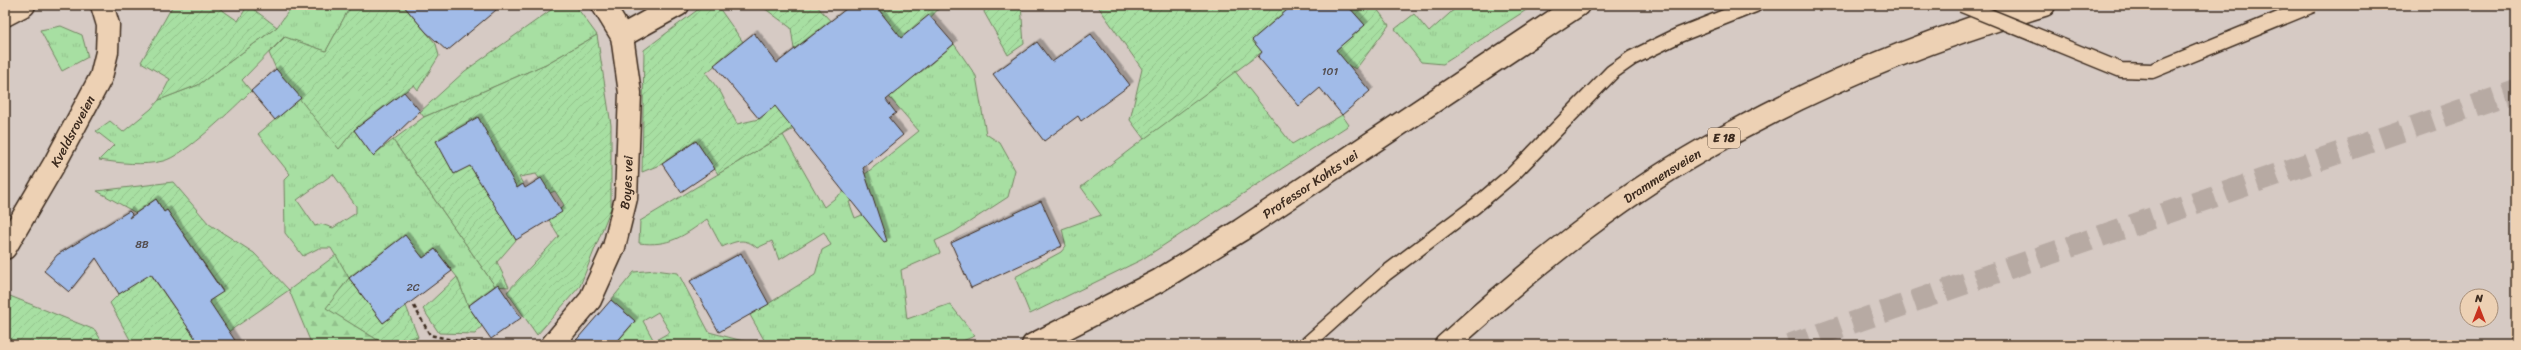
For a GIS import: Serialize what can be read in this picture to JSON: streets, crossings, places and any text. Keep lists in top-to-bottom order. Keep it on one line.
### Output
{"streets":{"main road":["Kveldsroveien","E 18","Drammensveien","Boyes vei","Professor Kohts vei"]},"house_numbers":["101","8B","2C"],"north":"top"}
